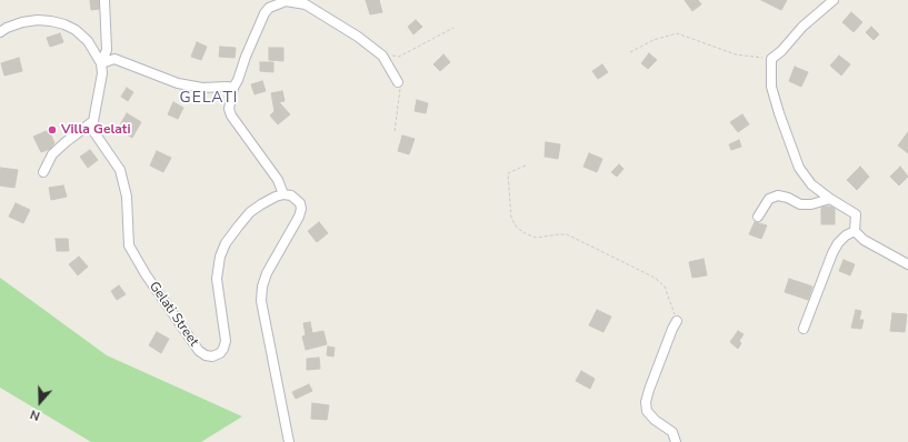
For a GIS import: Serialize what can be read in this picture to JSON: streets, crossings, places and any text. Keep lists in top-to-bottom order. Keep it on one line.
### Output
{"streets":{"street":["Gelati Street"]},"districts":["GELATI"],"places":["Villa Gelati"],"north":"bottom"}
